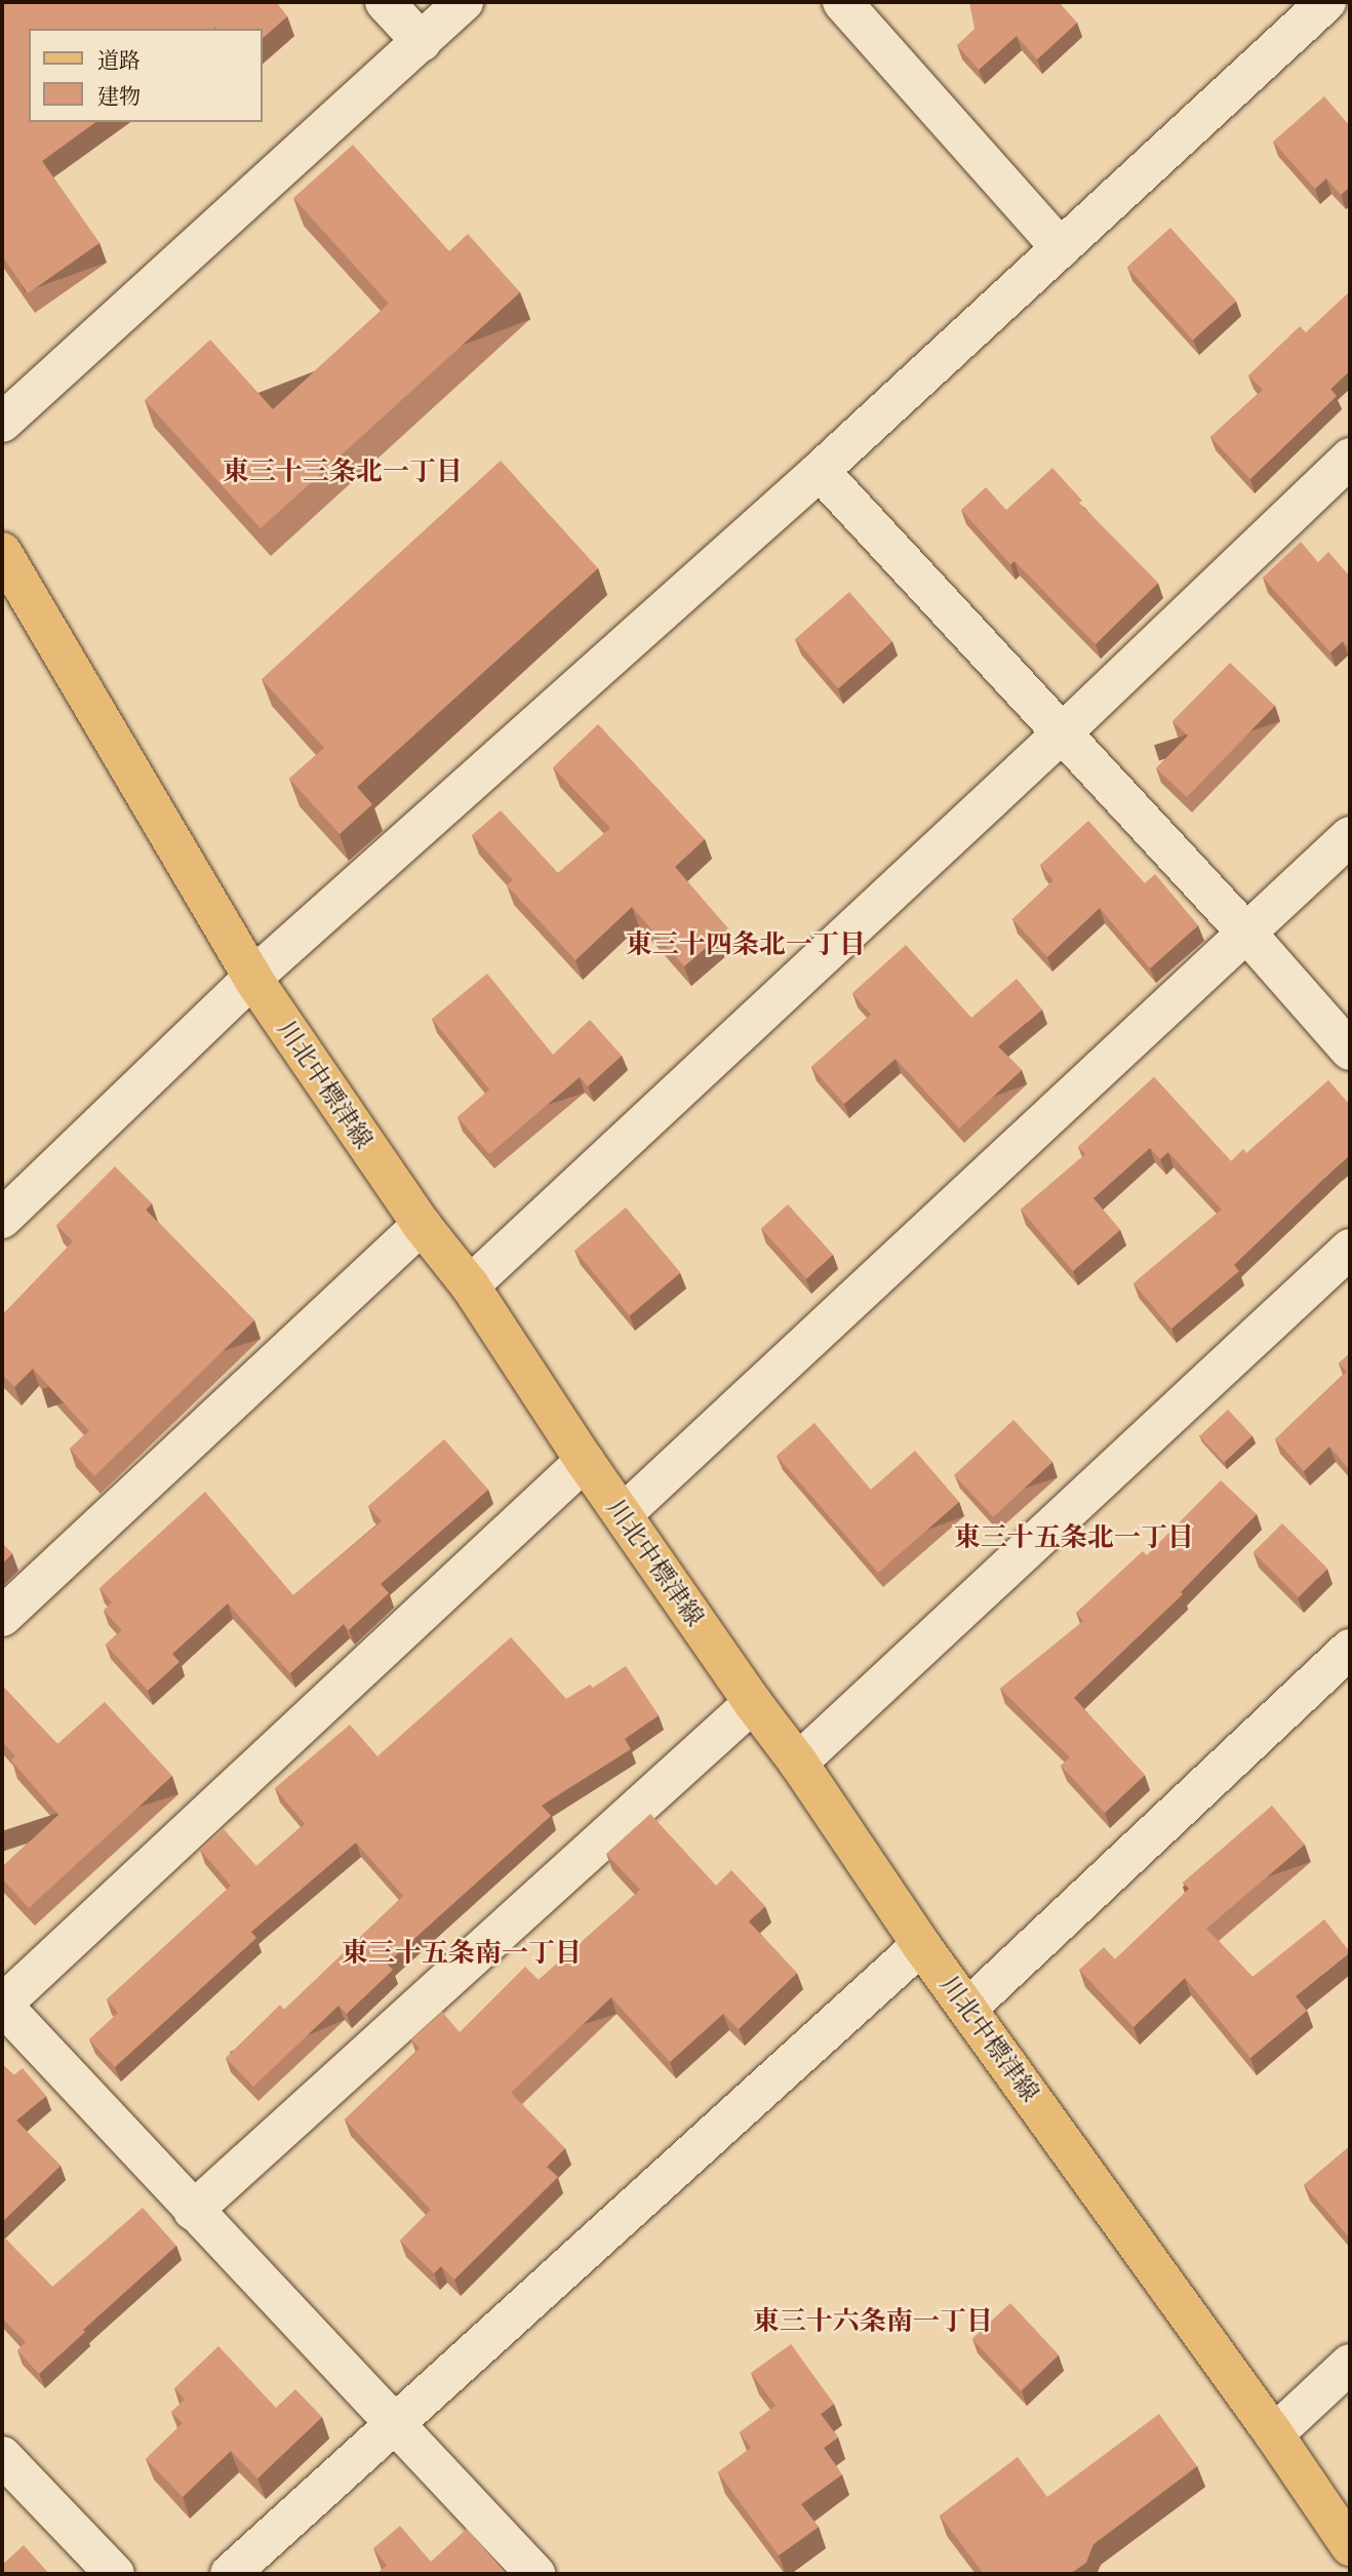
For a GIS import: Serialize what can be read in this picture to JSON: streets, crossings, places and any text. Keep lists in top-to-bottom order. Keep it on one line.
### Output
{"streets":{"main road":["川北中標津線"]},"districts":["東三十三条北一丁目","東三十四条北一丁目","東三十五条北一丁目","東三十五条南一丁目","東三十六条南一丁目"],"legend":["道路","建物"]}
